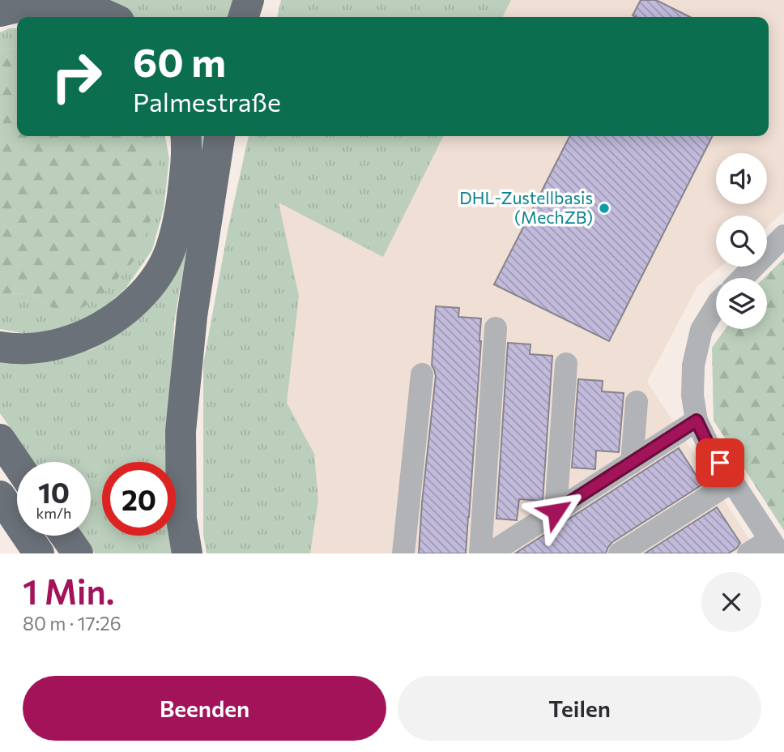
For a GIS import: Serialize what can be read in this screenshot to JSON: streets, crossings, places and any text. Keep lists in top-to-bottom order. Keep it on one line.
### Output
{"places":["DHL-Zustellbasis (MechZB)"],"page":{"turn":["60 m","Palmestraße"],"speed":"10 km/h","limit":"20","heading":["1 Min.","80 m · 17:26"],"buttons":["Beenden","Teilen"]}}
